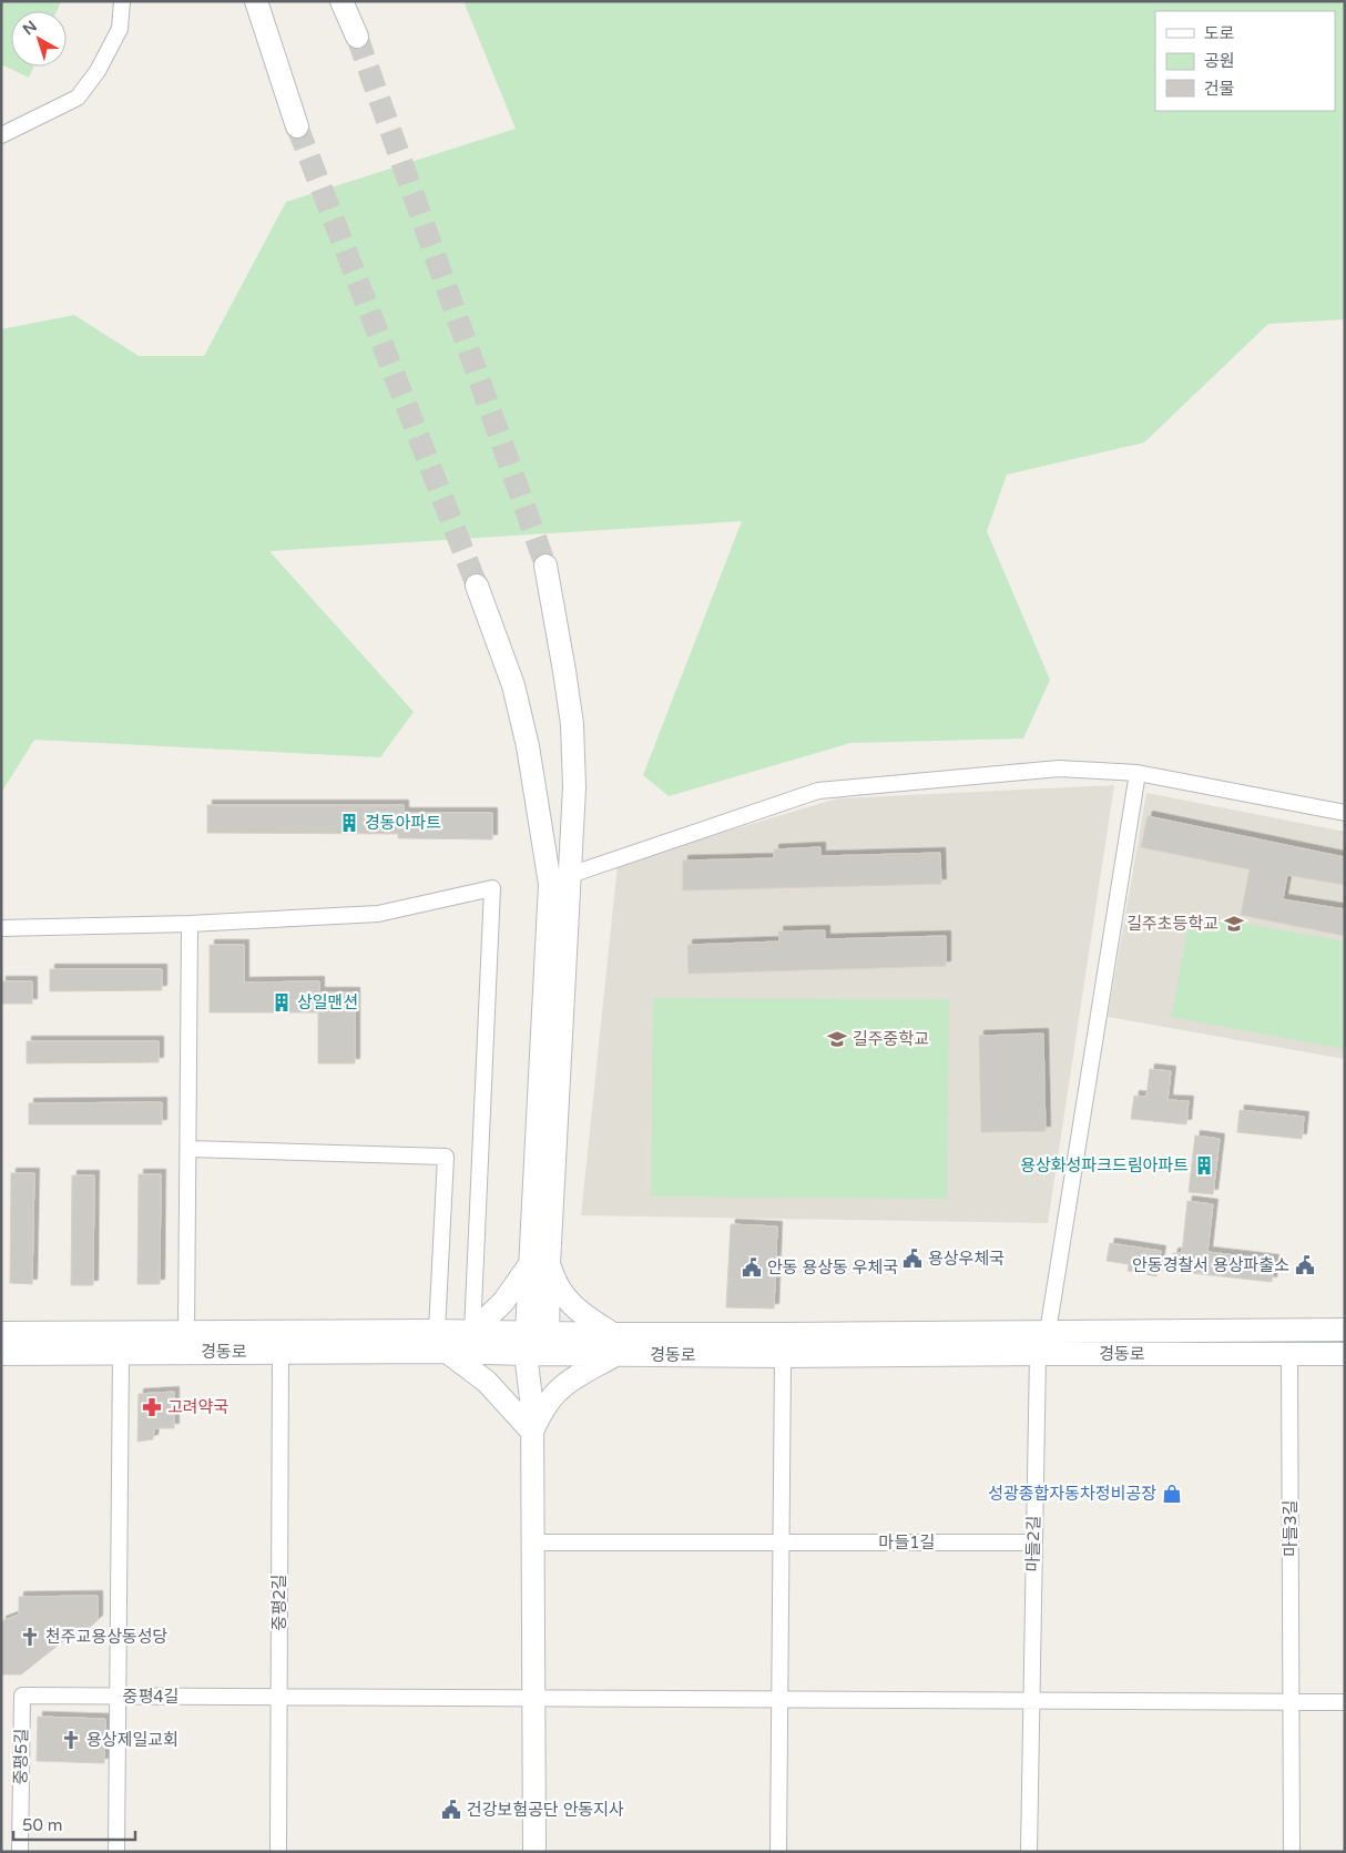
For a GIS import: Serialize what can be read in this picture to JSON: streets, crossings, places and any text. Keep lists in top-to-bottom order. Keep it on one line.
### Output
{"streets":{"street":["경동로","마들3길","마들1길","마들2길","중평2길","중평4길","중평5길"]},"crossings":[["경동로","마들3길"],["경동로","마들2길"],["경동로","중평2길"],["마들1길","마들2길"],["중평2길","중평4길"],["중평4길","중평5길"]],"places":{"building":["경동아파트","상일맨션","용상화성파크드림아파트"],"school or university":["길주초등학교","길주중학교"],"public building":["용상우체국","안동경찰서 용상파출소","안동 용상동 우체국","건강보험공단 안동지사"],"pharmacy":["고려약국"],"shop":["성광종합자동차정비공장"],"church":["천주교용상동성당","용상제일교회"]},"legend":["도로","공원","건물"],"scale_bar":"50 m","north":"top left"}
